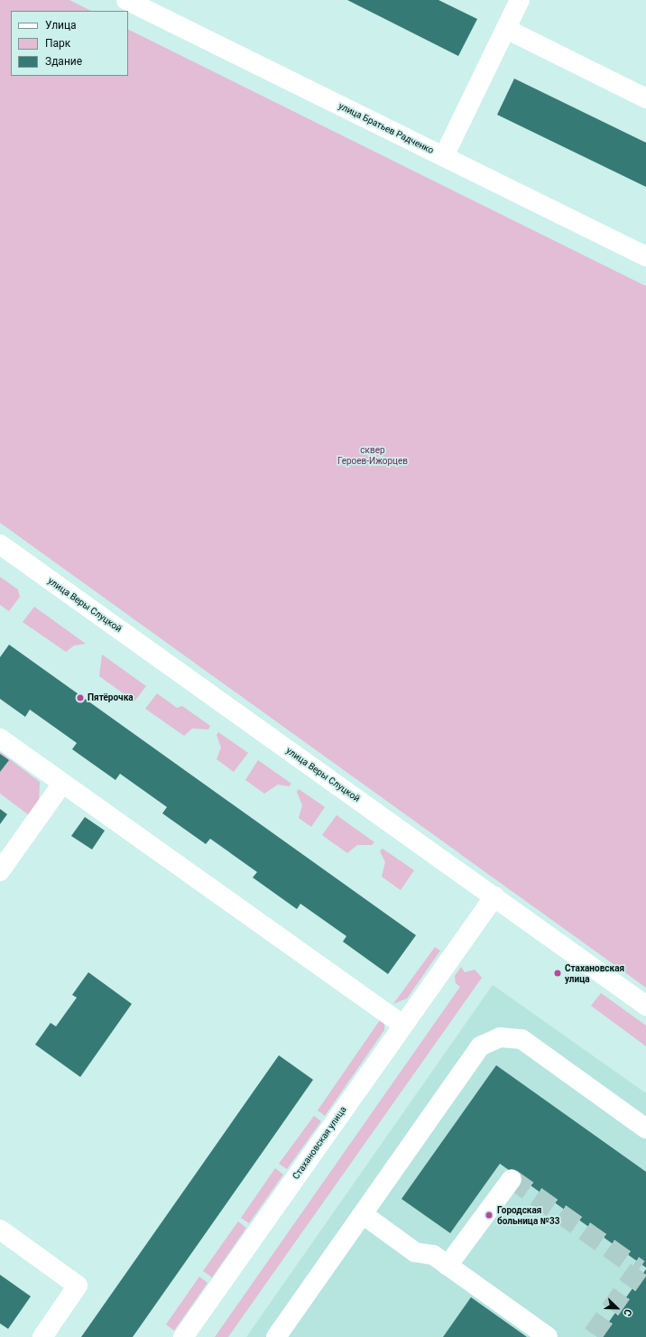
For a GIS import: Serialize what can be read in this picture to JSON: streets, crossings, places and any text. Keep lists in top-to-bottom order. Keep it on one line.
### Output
{"streets":{"street":["улица Братьев Радченко","улица Веры Слуцкой","Стахановская улица"]},"crossings":[["улица Веры Слуцкой","Стахановская улица"]],"parks":["сквер Героев-Ижорцев"],"places":["Пятёрочка","Стахановская улица","Городская больница №33"],"legend":["Улица","Парк","Здание"],"north":"bottom right"}
